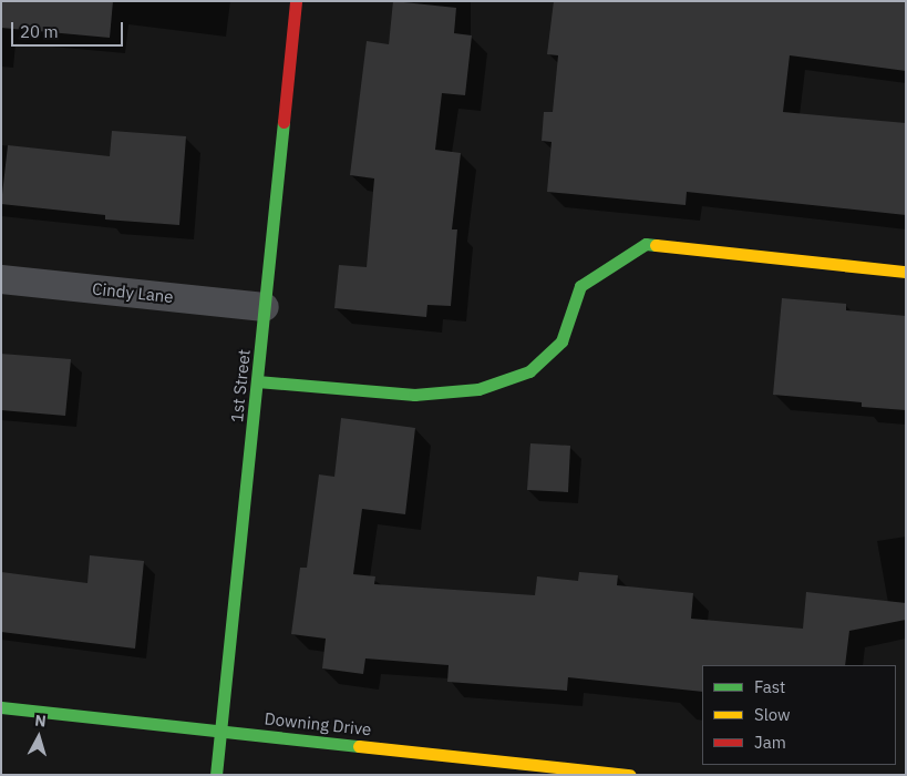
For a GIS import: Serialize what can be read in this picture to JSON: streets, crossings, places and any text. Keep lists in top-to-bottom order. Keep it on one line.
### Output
{"streets":{"street":["Cindy Lane","1st Street","Downing Drive"]},"crossings":[["Cindy Lane","1st Street"],["1st Street","Downing Drive"]],"legend":["Fast","Slow","Jam"],"scale_bar":"20 m","north":"top"}
